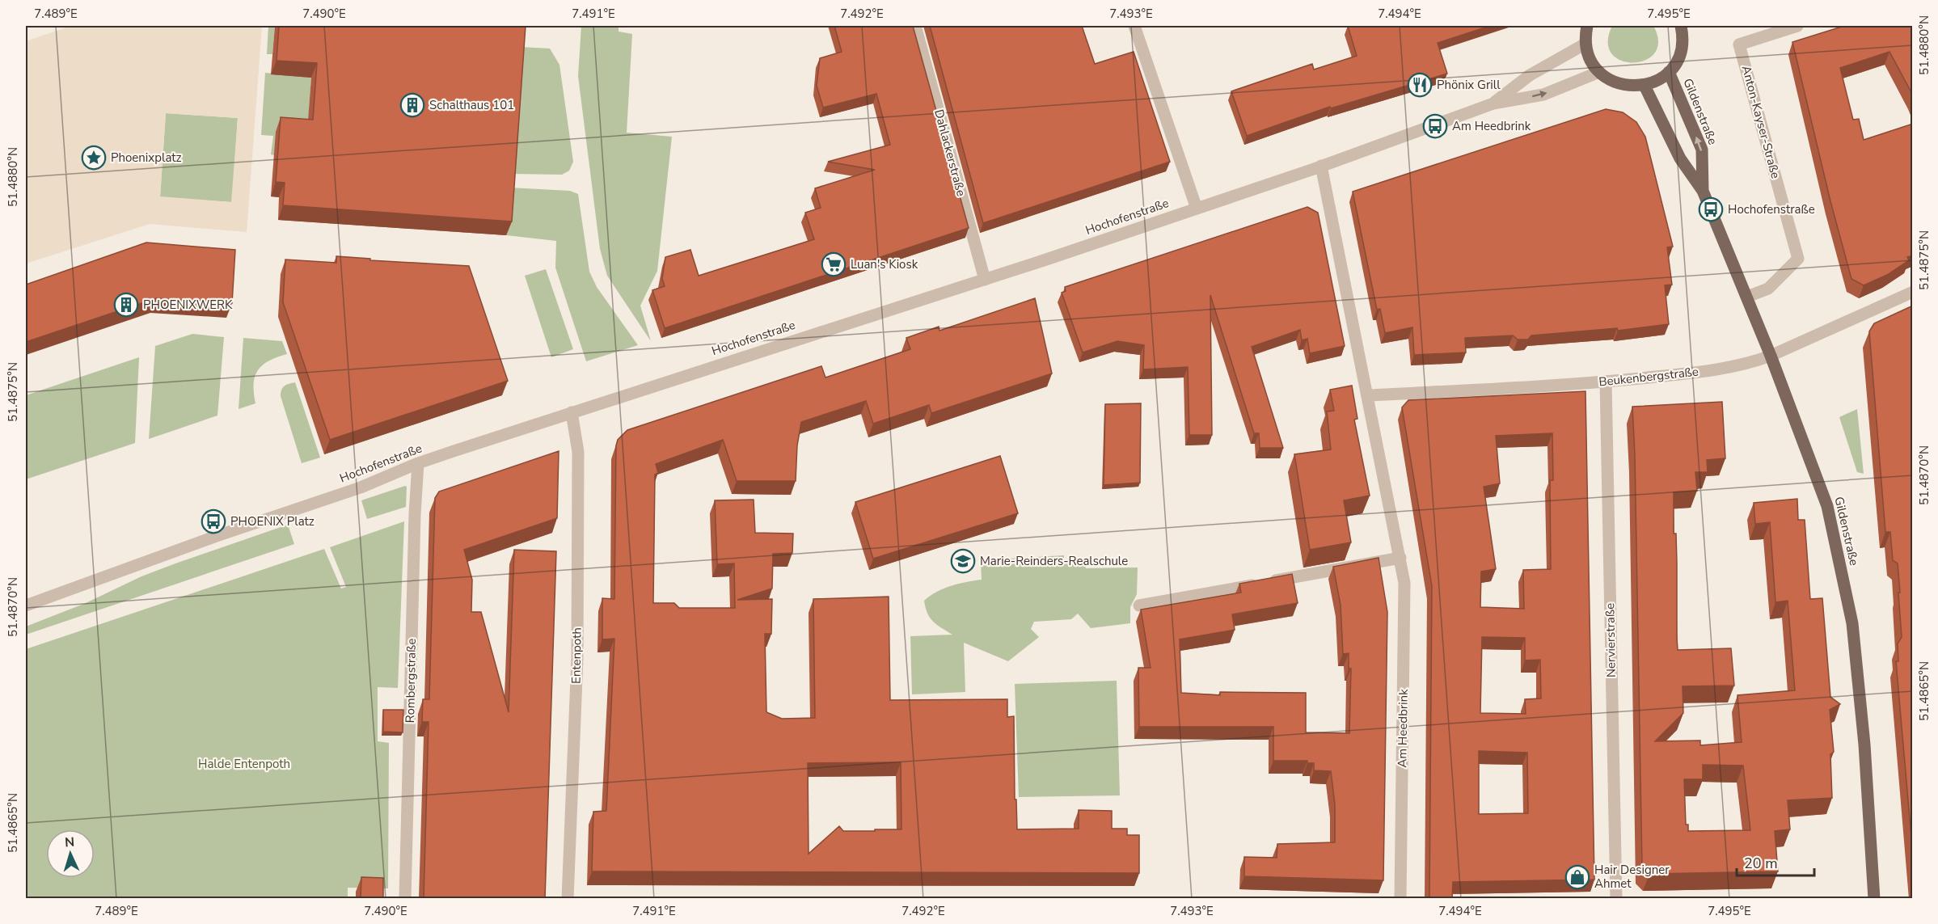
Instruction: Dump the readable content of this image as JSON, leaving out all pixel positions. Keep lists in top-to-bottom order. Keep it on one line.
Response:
{"streets":{"main road":["Gildenstraße"],"street":["Anton-Kayser-Straße","Dahlackerstraße","Hochofenstraße","Beukenbergstraße","Nervierstraße","Entenpoth","Rombergstraße","Am Heedbrink"]},"crossings":[["Gildenstraße","Anton-Kayser-Straße"],["Gildenstraße","Beukenbergstraße"],["Dahlackerstraße","Hochofenstraße"],["Hochofenstraße","Entenpoth"],["Hochofenstraße","Rombergstraße"],["Hochofenstraße","Am Heedbrink"],["Beukenbergstraße","Nervierstraße"],["Beukenbergstraße","Am Heedbrink"]],"parks":["Halde Entenpoth"],"places":{"restaurant":["Phönix Grill"],"building":["Schalthaus 101","PHOENIXWERK"],"bus stop":["Am Heedbrink","Hochofenstraße","PHOENIX Platz"],"place":["Phoenixplatz"],"supermarket":["Luan's Kiosk"],"school or university":["Marie-Reinders-Realschule"],"shop":["Hair Designer Ahmet"]},"scale_bar":"20 m","north":"top","coordinates":["7.489°E","7.490°E","7.491°E","7.492°E","7.493°E","7.494°E","7.495°E","51.4880°N","51.4875°N","51.4870°N","51.4865°N"]}
